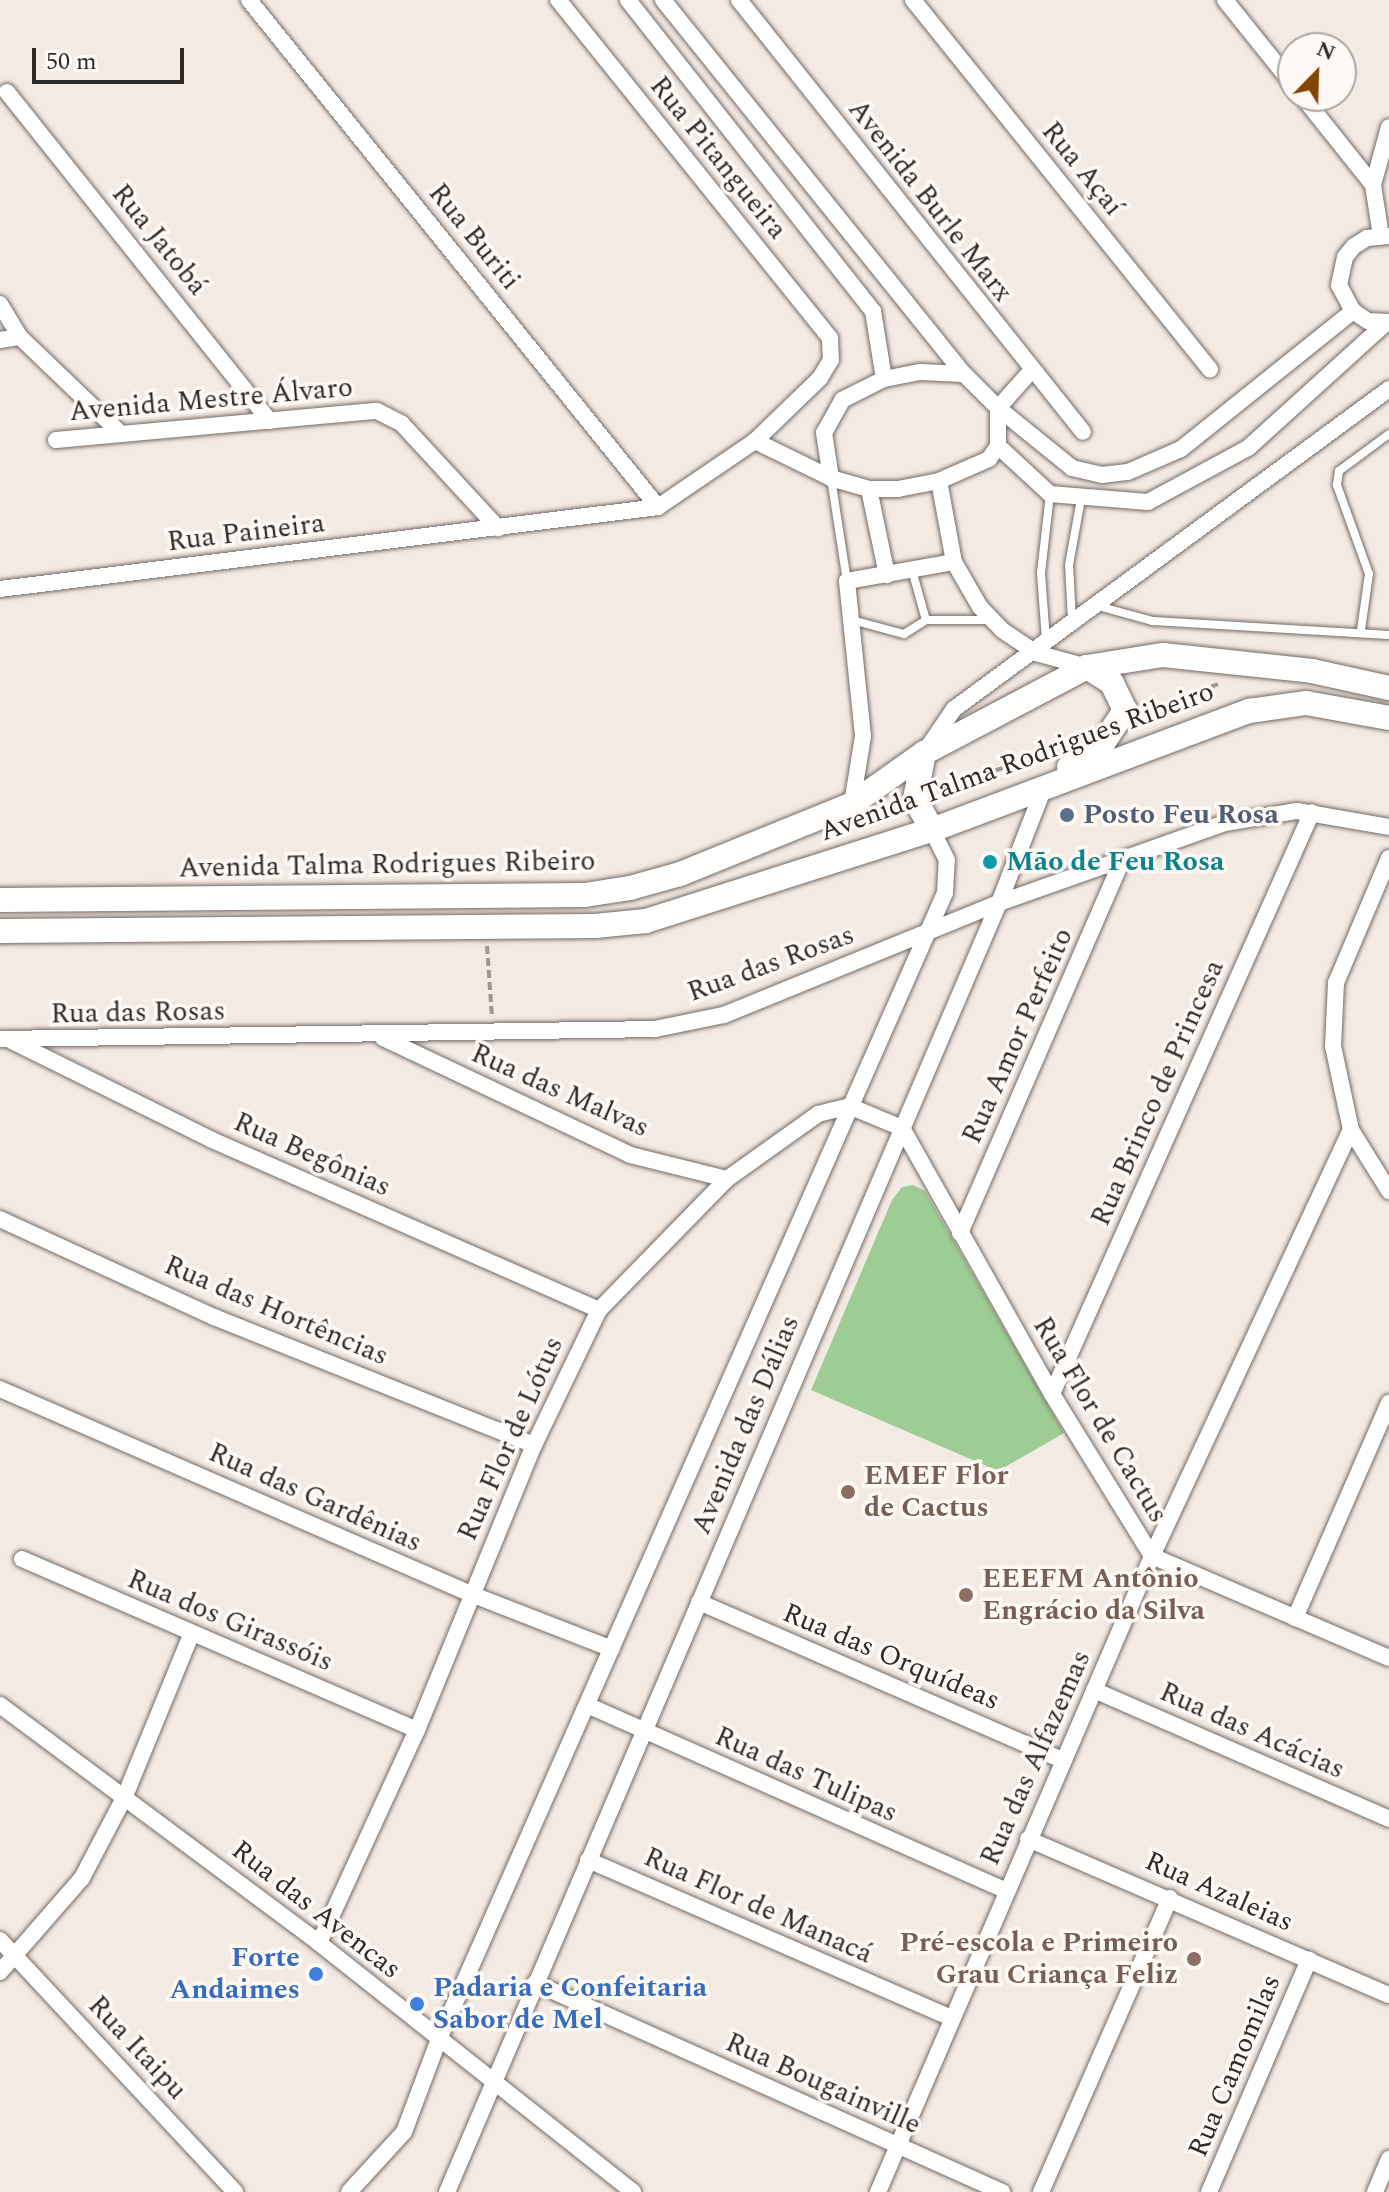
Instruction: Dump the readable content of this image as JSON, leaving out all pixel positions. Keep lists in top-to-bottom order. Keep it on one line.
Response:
{"streets":{"main road":["Avenida Talma Rodrigues Ribeiro"],"street":["Rua Pitangueira","Rua Açaí","Avenida Burle Marx","Rua Buriti","Rua Jatobá","Avenida Mestre Álvaro","Rua Paineira","Rua das Rosas","Rua Amor Perfeito","Rua das Malvas","Rua Brinco de Princesa","Rua Begônias","Rua das Hortências","Rua Flor de Cactus","Avenida das Dálias","Rua Flor de Lótus","Rua das Gardênias","Rua dos Girassóis","Rua das Orquídeas","Rua das Acácias","Rua das Alfazemas","Rua das Tulipas","Rua Azaleias","Rua Flor de Manacá","Rua das Avencas","Rua Itaipu","Rua Camomilas","Rua Bougainville"]},"crossings":[["Rua Jatobá","Avenida Mestre Álvaro"],["Avenida Mestre Álvaro","Rua Paineira"],["Avenida Talma Rodrigues Ribeiro","Avenida das Dálias"],["Rua das Rosas","Rua Amor Perfeito"],["Rua das Rosas","Rua das Malvas"],["Rua das Rosas","Rua Brinco de Princesa"],["Rua das Rosas","Rua Begônias"],["Rua das Rosas","Avenida das Dálias"],["Rua Amor Perfeito","Rua Flor de Cactus"],["Rua das Malvas","Rua Flor de Lótus"],["Rua Brinco de Princesa","Rua Flor de Cactus"],["Rua Begônias","Rua Flor de Lótus"],["Rua das Hortências","Rua Flor de Lótus"],["Rua Flor de Cactus","Avenida das Dálias"],["Rua Flor de Cactus","Rua das Alfazemas"],["Avenida das Dálias","Rua Flor de Lótus"],["Avenida das Dálias","Rua das Gardênias"],["Avenida das Dálias","Rua das Orquídeas"],["Avenida das Dálias","Rua das Tulipas"],["Avenida das Dálias","Rua Flor de Manacá"],["Avenida das Dálias","Rua das Avencas"],["Avenida das Dálias","Rua Bougainville"],["Rua Flor de Lótus","Rua das Gardênias"],["Rua Flor de Lótus","Rua dos Girassóis"],["Rua Flor de Lótus","Rua das Avencas"],["Rua das Orquídeas","Rua das Alfazemas"],["Rua das Acácias","Rua das Alfazemas"],["Rua das Alfazemas","Rua das Tulipas"],["Rua das Alfazemas","Rua Azaleias"],["Rua das Alfazemas","Rua Flor de Manacá"],["Rua das Alfazemas","Rua Bougainville"],["Rua Azaleias","Rua Camomilas"]],"places":["Posto Feu Rosa","Mão de Feu Rosa","EMEF Flor de Cactus","EEEFM Antônio Engrácio da Silva","Pré-escola e Primeiro Grau Criança Feliz","Forte Andaimes","Padaria e Confeitaria Sabor de Mel"],"scale_bar":"50 m","north":"top right"}
